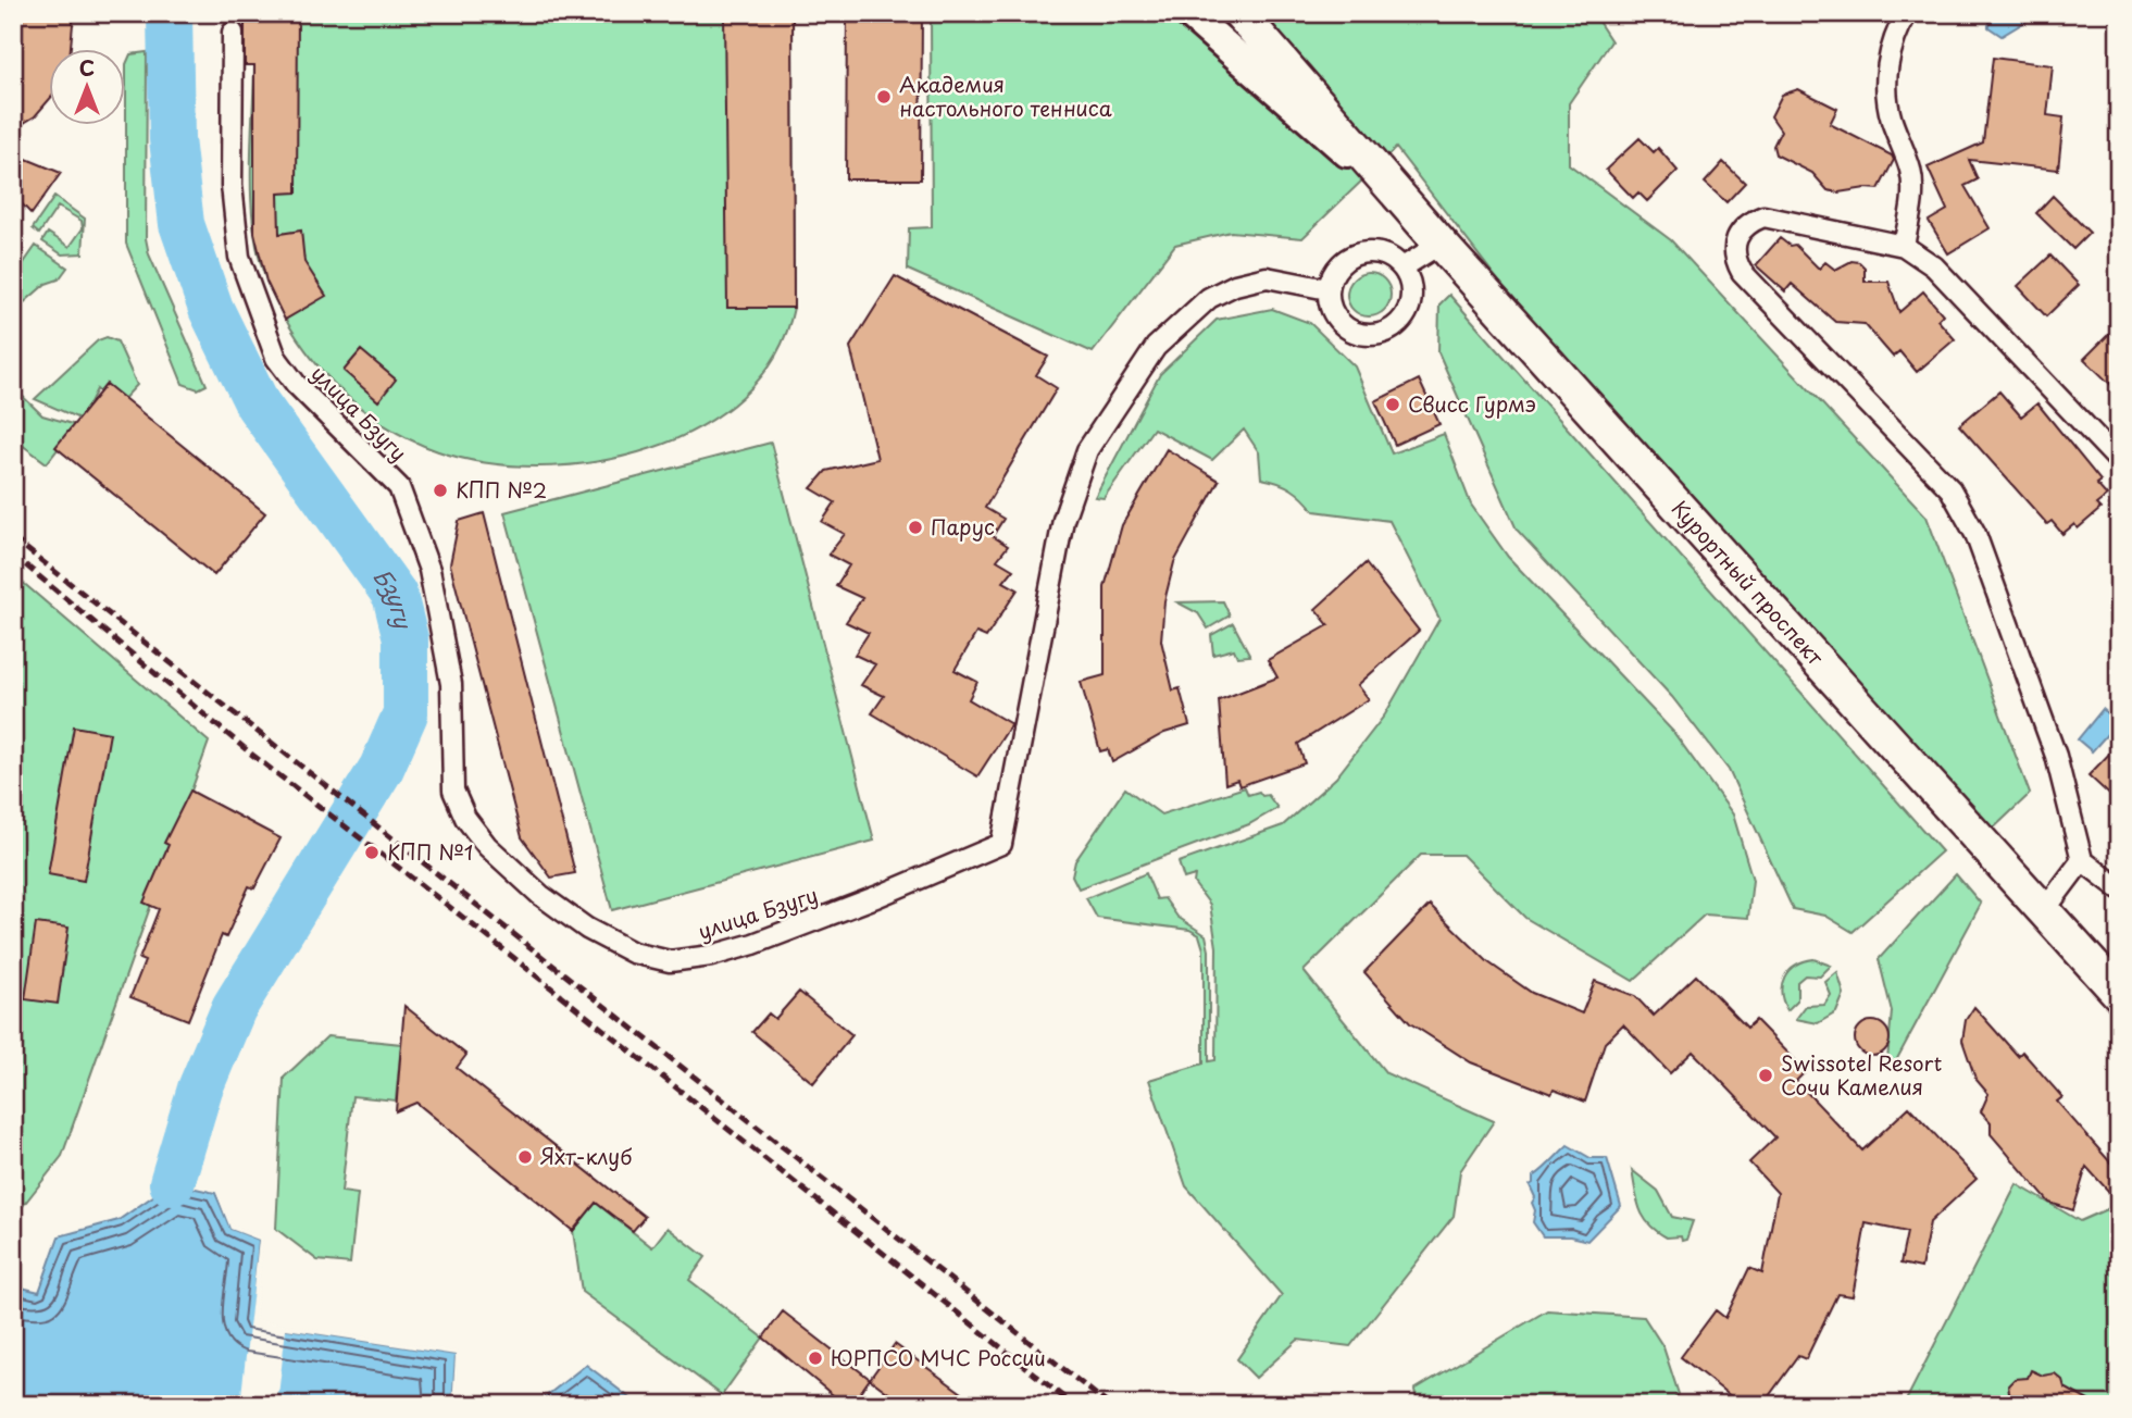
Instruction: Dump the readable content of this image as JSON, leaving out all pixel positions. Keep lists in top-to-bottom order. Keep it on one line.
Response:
{"streets":{"main road":["Курортный проспект"],"street":["улица Бзугу"]},"water":["Бзугу"],"places":["Академия настольного тенниса","Свисс Гурмэ","КПП №2","Парус","КПП №1","Swissotel Resort Сочи Камелия","Яхт-клуб","ЮРПСО МЧС России"],"north":"top"}
